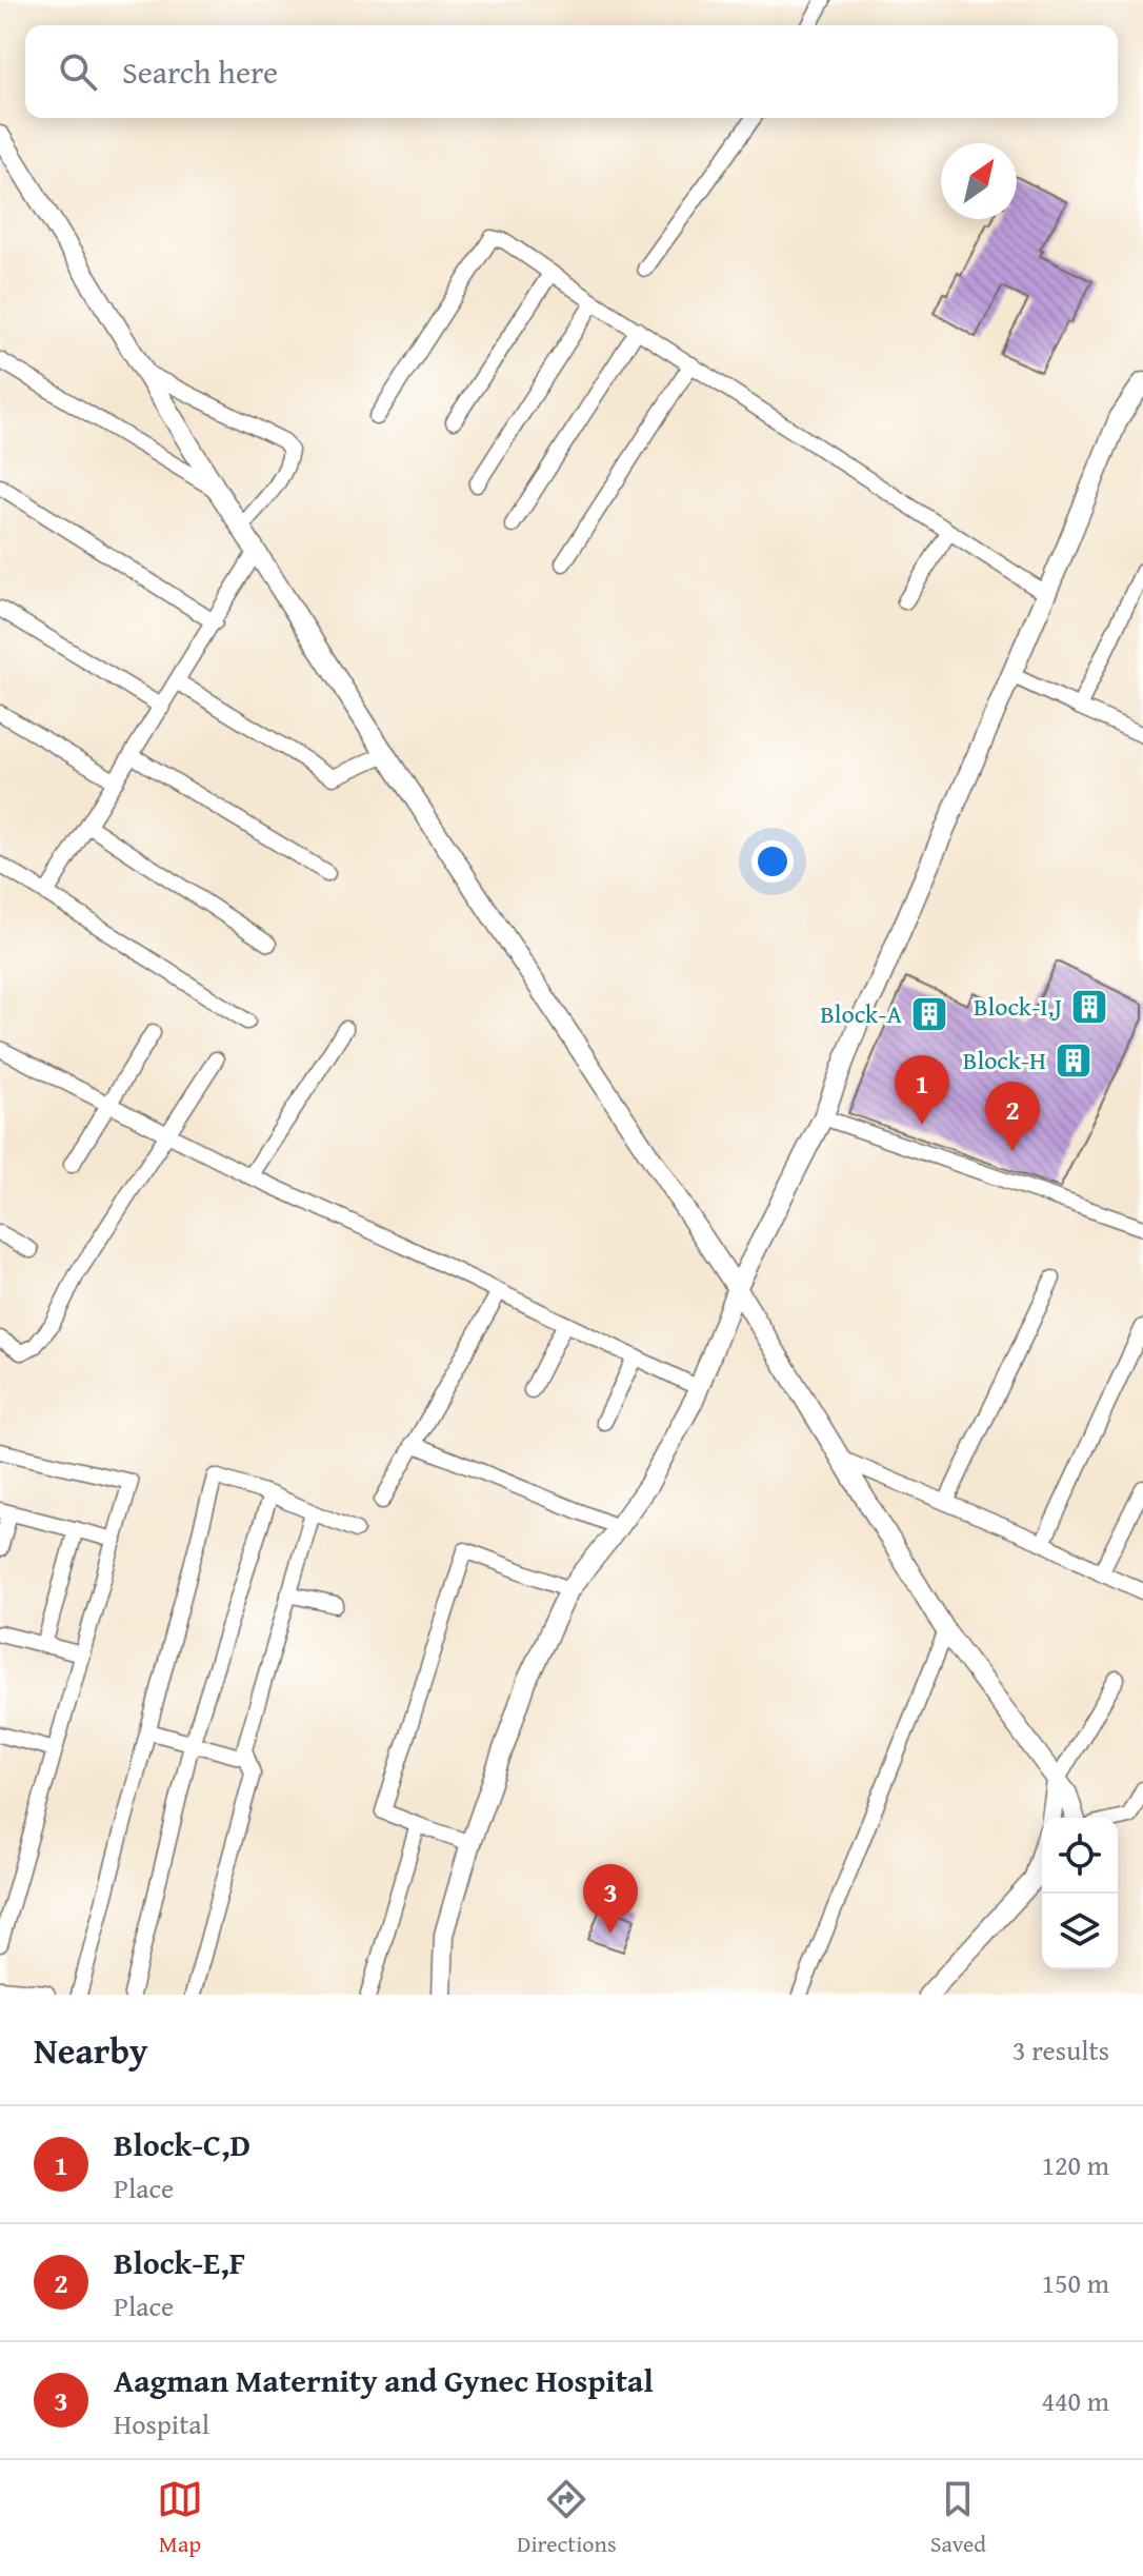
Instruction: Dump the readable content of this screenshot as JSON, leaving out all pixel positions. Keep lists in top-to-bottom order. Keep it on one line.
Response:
{"places":{"building":["Block-I,J","Block-A","Block-H"]},"north":"top right","page":{"search":"Search here","pins":["1","2","3"],"heading":["Nearby","3 results"],"list":[{"mark":"1","name":"Block-C,D","note":"Place","value":"120 m"},{"mark":"2","name":"Block-E,F","note":"Place","value":"150 m"},{"mark":"3","name":"Aagman Maternity and Gynec Hospital","note":"Hospital","value":"440 m"}],"nav":["Map","Directions","Saved"]}}
